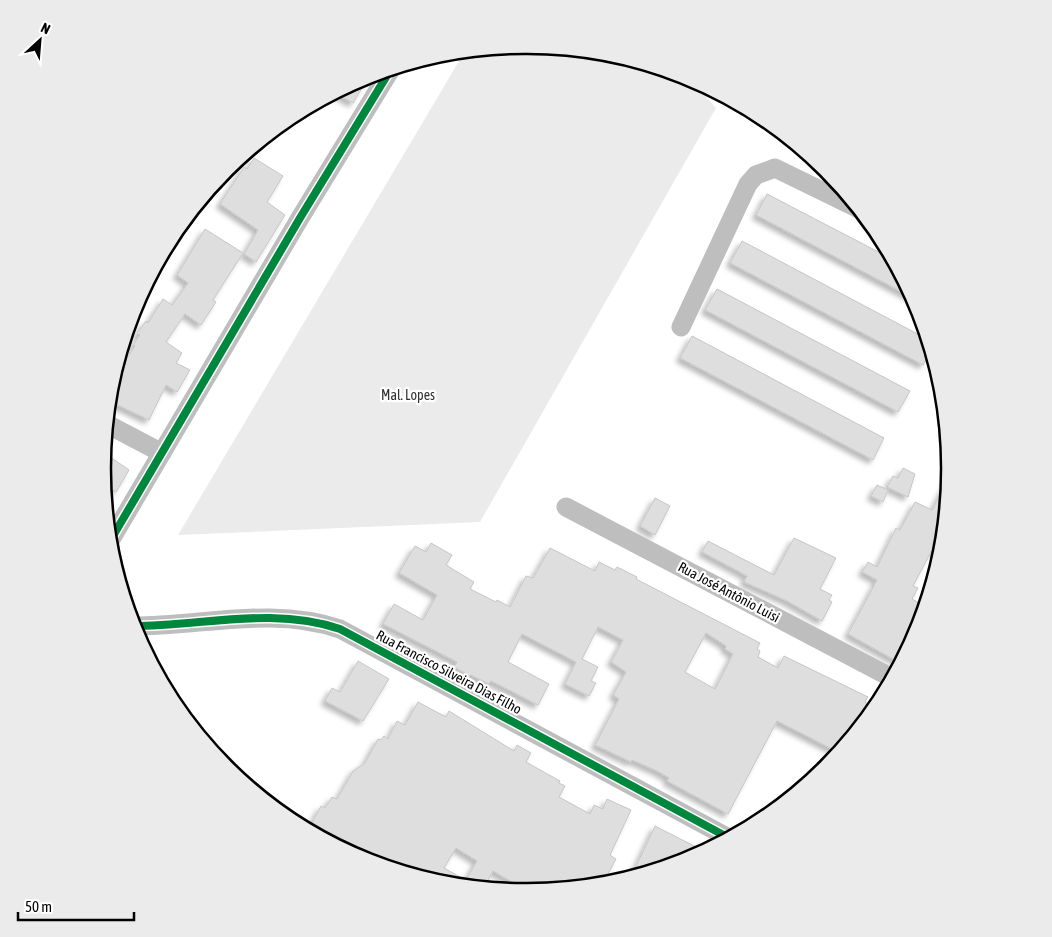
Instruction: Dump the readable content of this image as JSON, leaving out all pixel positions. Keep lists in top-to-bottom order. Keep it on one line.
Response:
{"streets":{"street":["Rua José Antônio Luisi","Rua Francisco Silveira Dias Filho"]},"parks":["Mal. Lopes"],"scale_bar":"50 m","north":"top right"}
